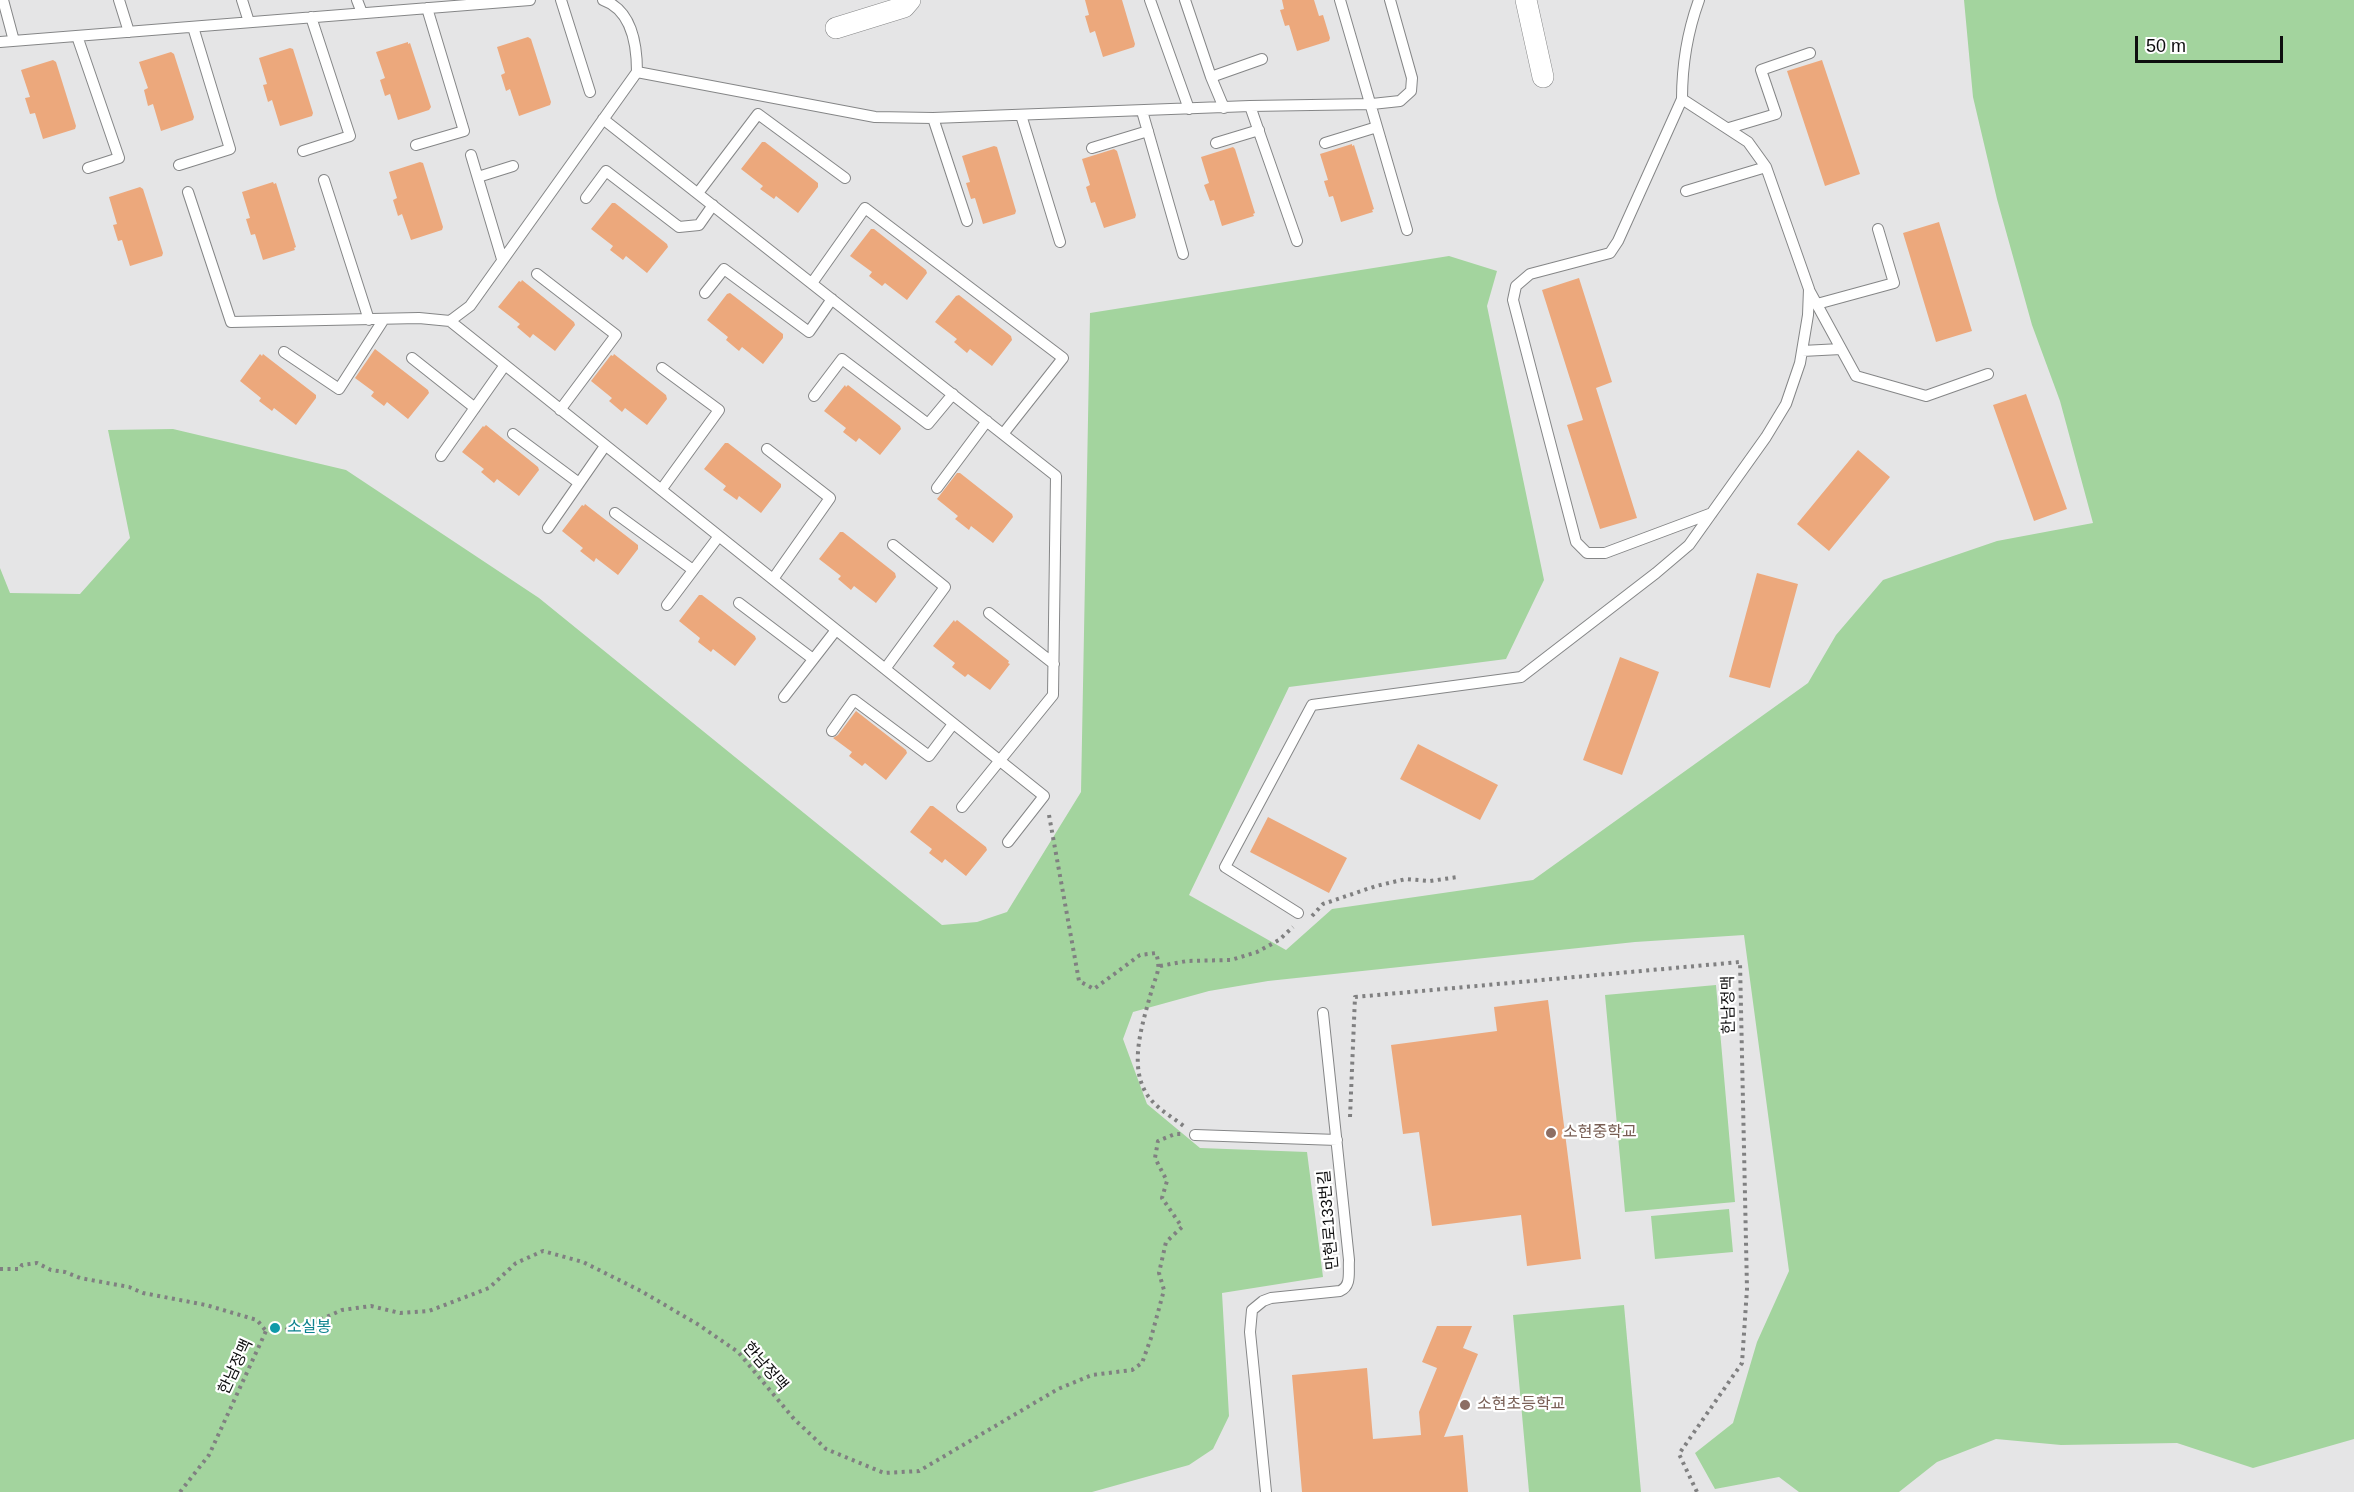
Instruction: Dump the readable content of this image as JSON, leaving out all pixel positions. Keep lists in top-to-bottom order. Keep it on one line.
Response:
{"streets":{"lane":["만현로133번길"],"path":["한남정맥"]},"crossings":[["한남정맥","만현로133번길"]],"places":["소현중학교","소실봉","소현초등학교"],"scale_bar":"50 m"}
